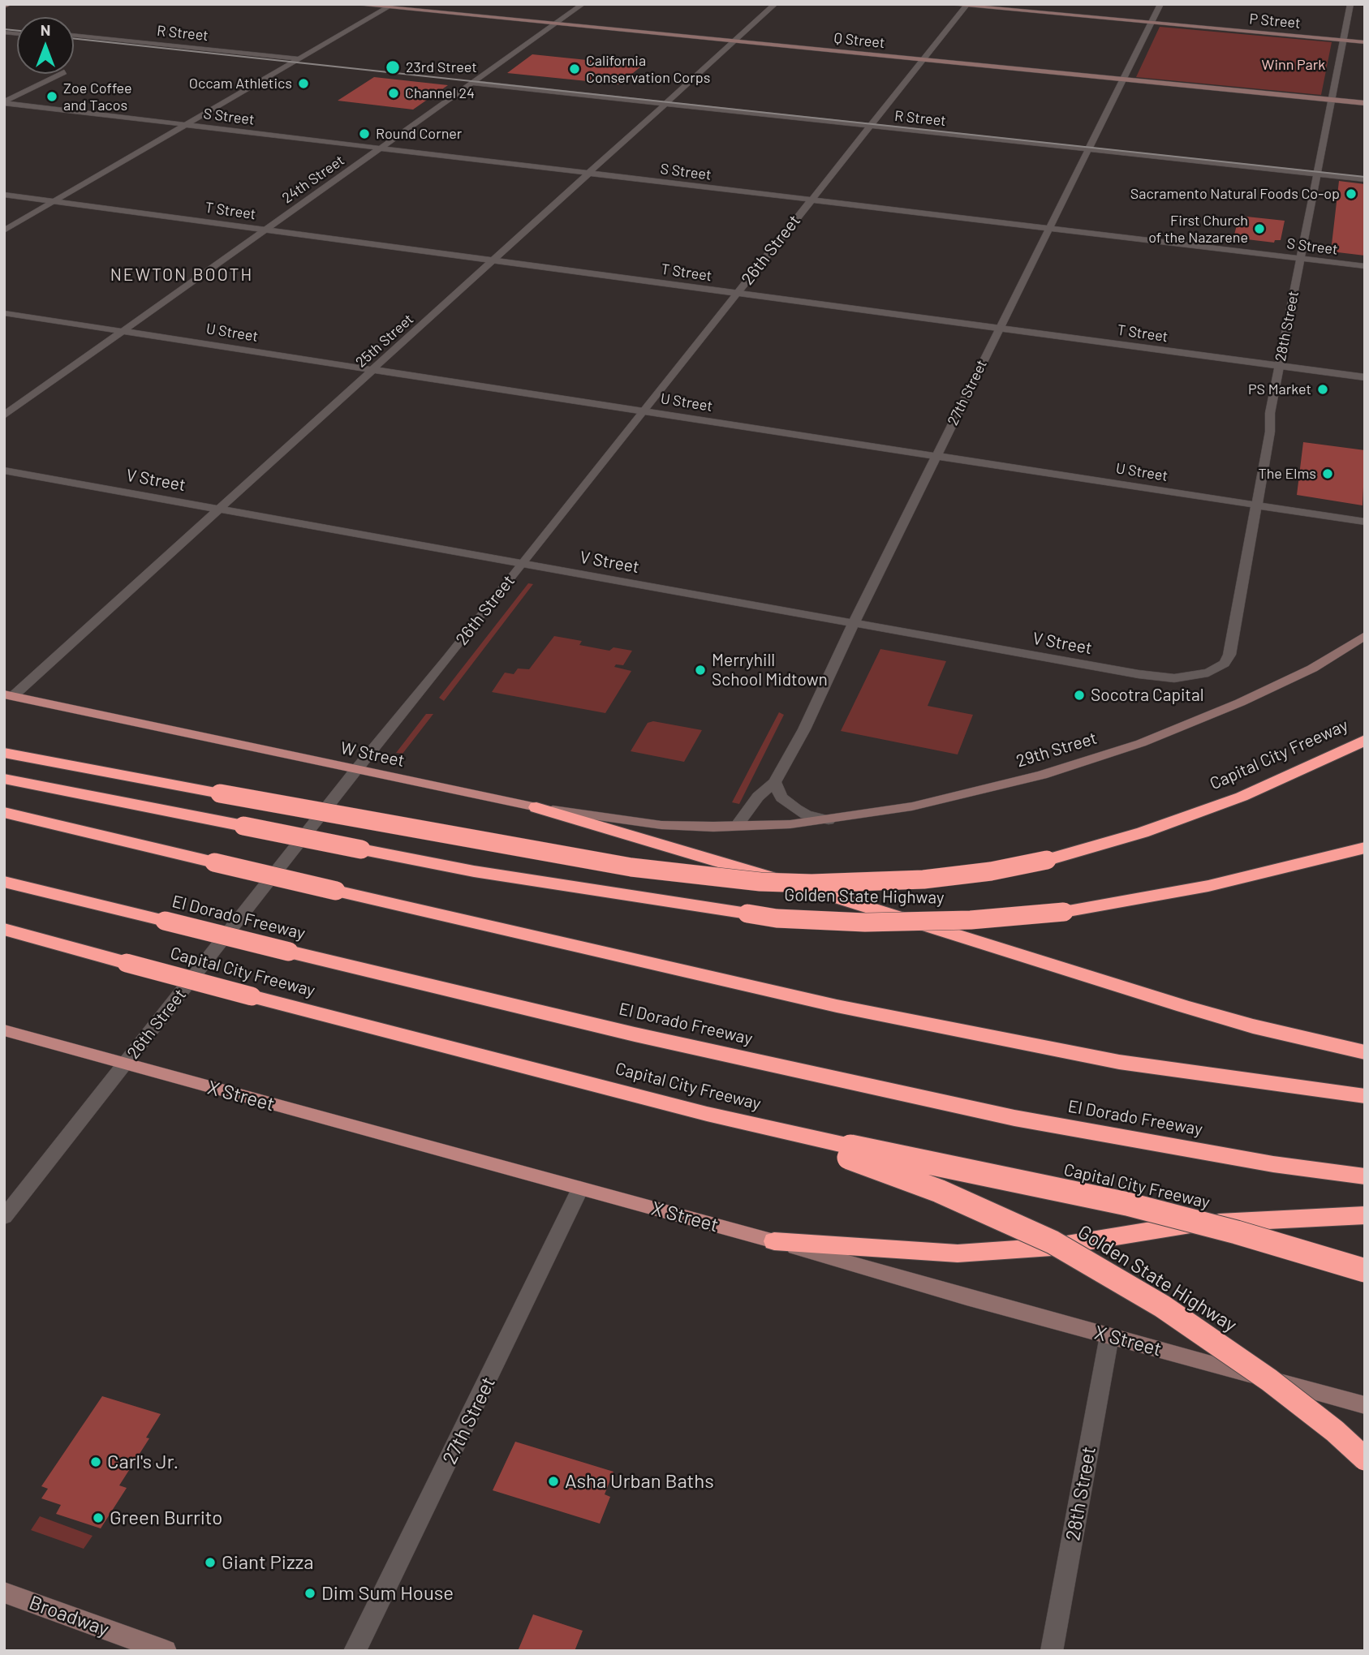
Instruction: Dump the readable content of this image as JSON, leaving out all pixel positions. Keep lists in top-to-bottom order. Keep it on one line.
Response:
{"streets":{"highway":["Capital City Freeway","Golden State Highway","El Dorado Freeway"],"main road":["P Street","Q Street","29th Street","W Street","X Street","Broadway"],"street":["R Street","S Street","24th Street","T Street","26th Street","28th Street","U Street","25th Street","27th Street","V Street"]},"crossings":[["P Street","26th Street"],["P Street","28th Street"],["P Street","27th Street"],["R Street","24th Street"],["R Street","26th Street"],["R Street","28th Street"],["R Street","25th Street"],["R Street","27th Street"],["Q Street","24th Street"],["Q Street","26th Street"],["Q Street","28th Street"],["Q Street","25th Street"],["Q Street","27th Street"],["S Street","24th Street"],["S Street","26th Street"],["S Street","28th Street"],["S Street","25th Street"],["S Street","27th Street"],["24th Street","T Street"],["24th Street","U Street"],["T Street","26th Street"],["T Street","28th Street"],["T Street","25th Street"],["T Street","27th Street"],["26th Street","U Street"],["26th Street","V Street"],["26th Street","W Street"],["26th Street","X Street"],["28th Street","U Street"],["28th Street","V Street"],["28th Street","X Street"],["U Street","25th Street"],["U Street","27th Street"],["25th Street","V Street"],["25th Street","W Street"],["27th Street","V Street"],["27th Street","29th Street"],["27th Street","W Street"],["27th Street","X Street"],["29th Street","W Street"],["Capital City Freeway","Golden State Highway"]],"districts":["NEWTON BOOTH"],"parks":["Winn Park"],"places":["23rd Street","California Conservation Corps","Occam Athletics","Channel 24","Zoe Coffee and Tacos","Round Corner","Sacramento Natural Foods Co-op","First Church of the Nazarene","PS Market","The Elms","Merryhill School Midtown","Socotra Capital","Carl's Jr.","Asha Urban Baths","Green Burrito","Giant Pizza","Dim Sum House"],"north":"top"}
